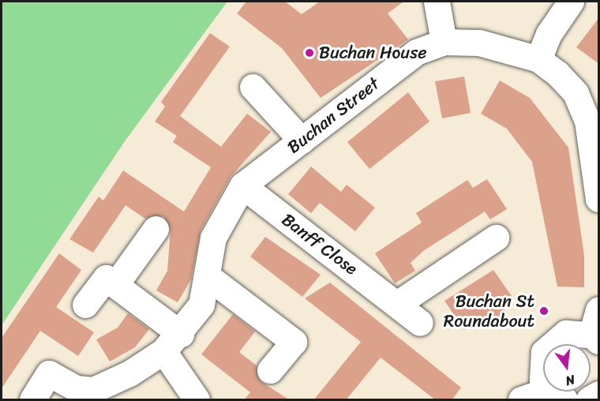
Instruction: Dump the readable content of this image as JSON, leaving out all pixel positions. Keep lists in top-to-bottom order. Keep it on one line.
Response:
{"streets":{"street":["Buchan Street","Banff Close"]},"crossings":[["Buchan Street","Banff Close"]],"places":["Buchan House","Buchan St Roundabout"],"north":"bottom"}
